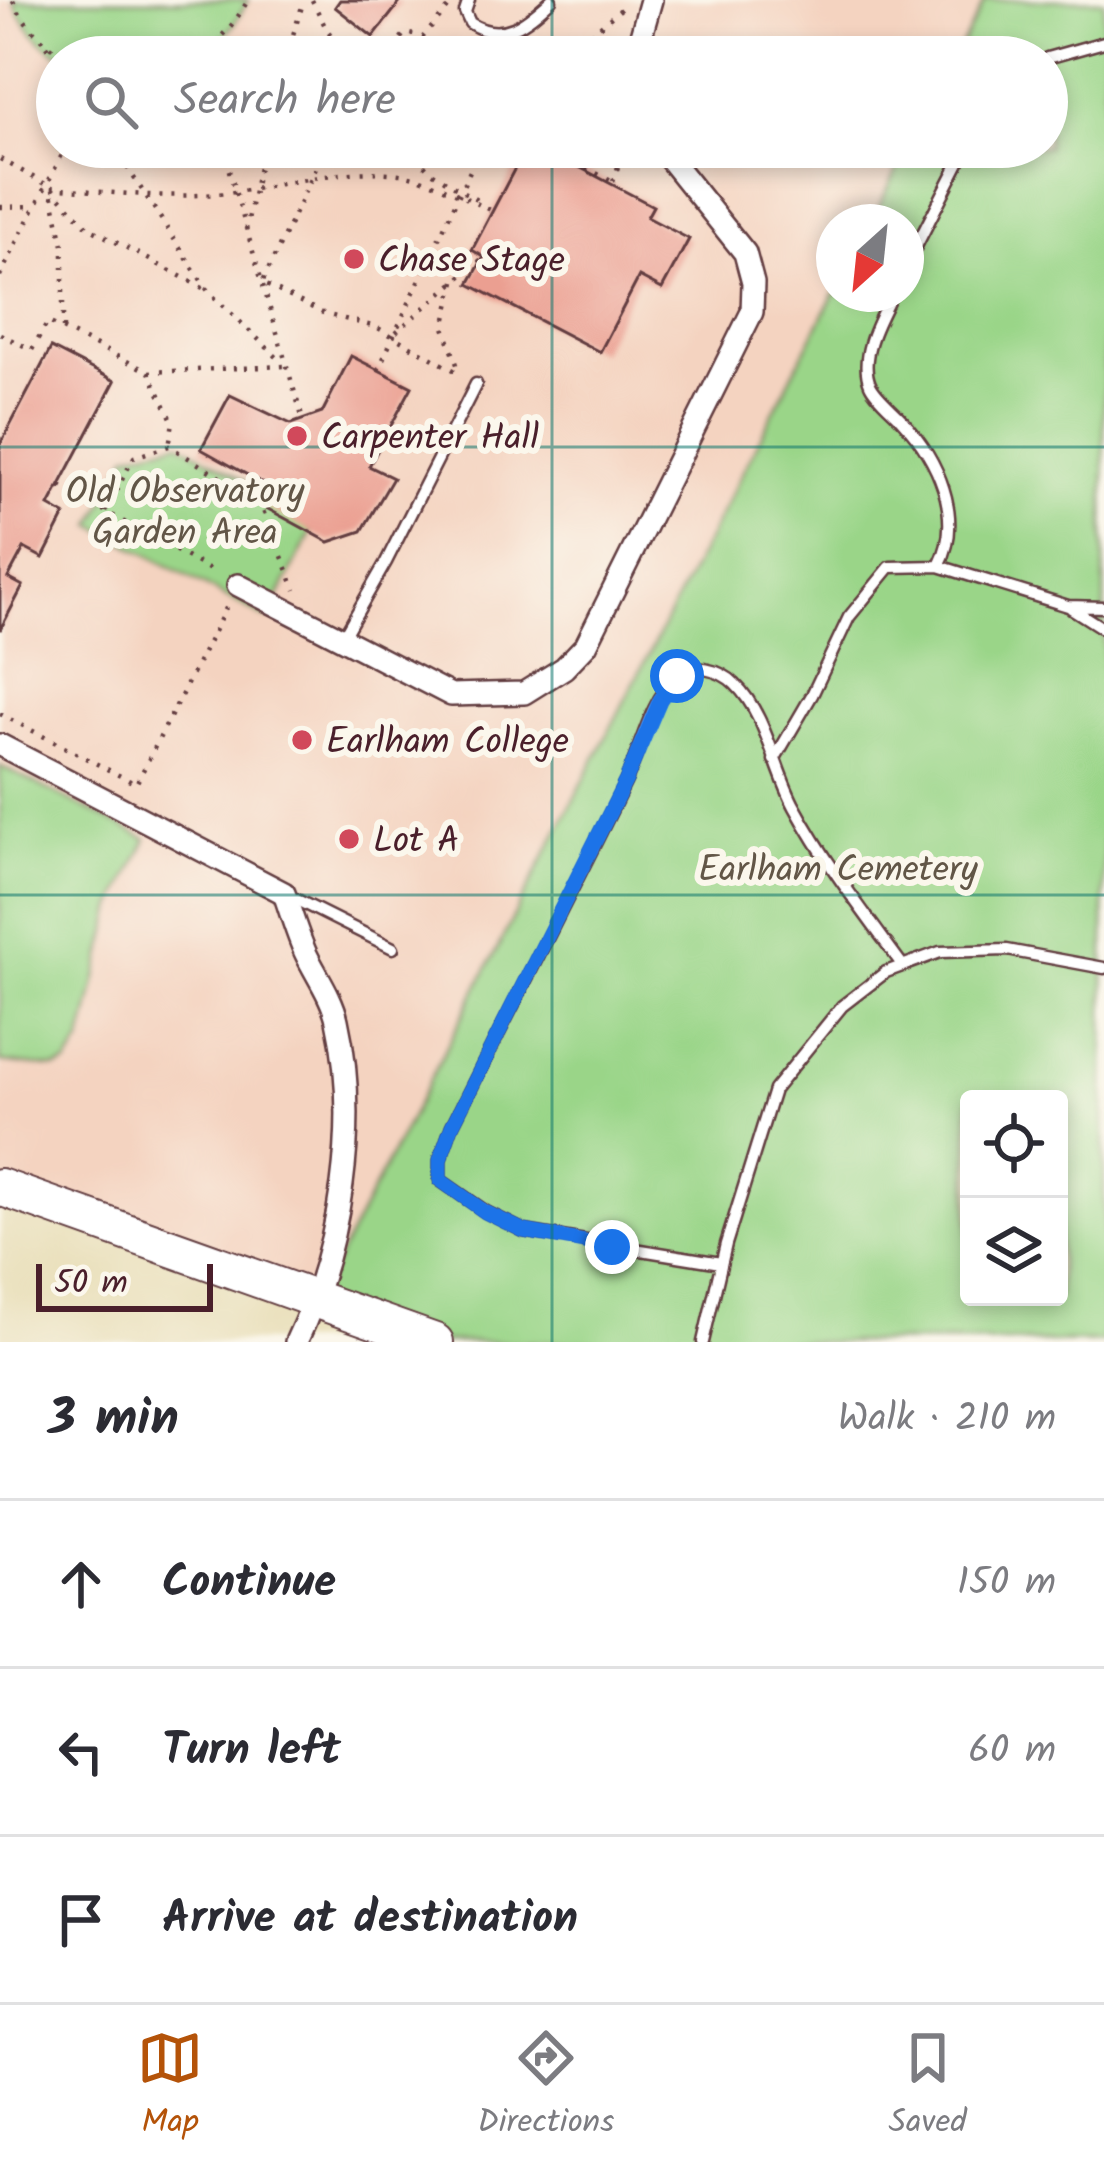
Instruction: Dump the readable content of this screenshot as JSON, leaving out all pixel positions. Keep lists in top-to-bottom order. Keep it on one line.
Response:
{"parks":["Old Observatory Garden Area","Earlham Cemetery"],"places":["Chase Stage","Carpenter Hall","Earlham College","Lot A"],"scale_bar":"50 m","north":"bottom left","page":{"search":"Search here","scale":"50 m","heading":["3 min","Walk · 210 m"],"list":[["Continue","150 m"],["Turn left","60 m"],"Arrive at destination"],"nav":["Map","Directions","Saved"]}}
